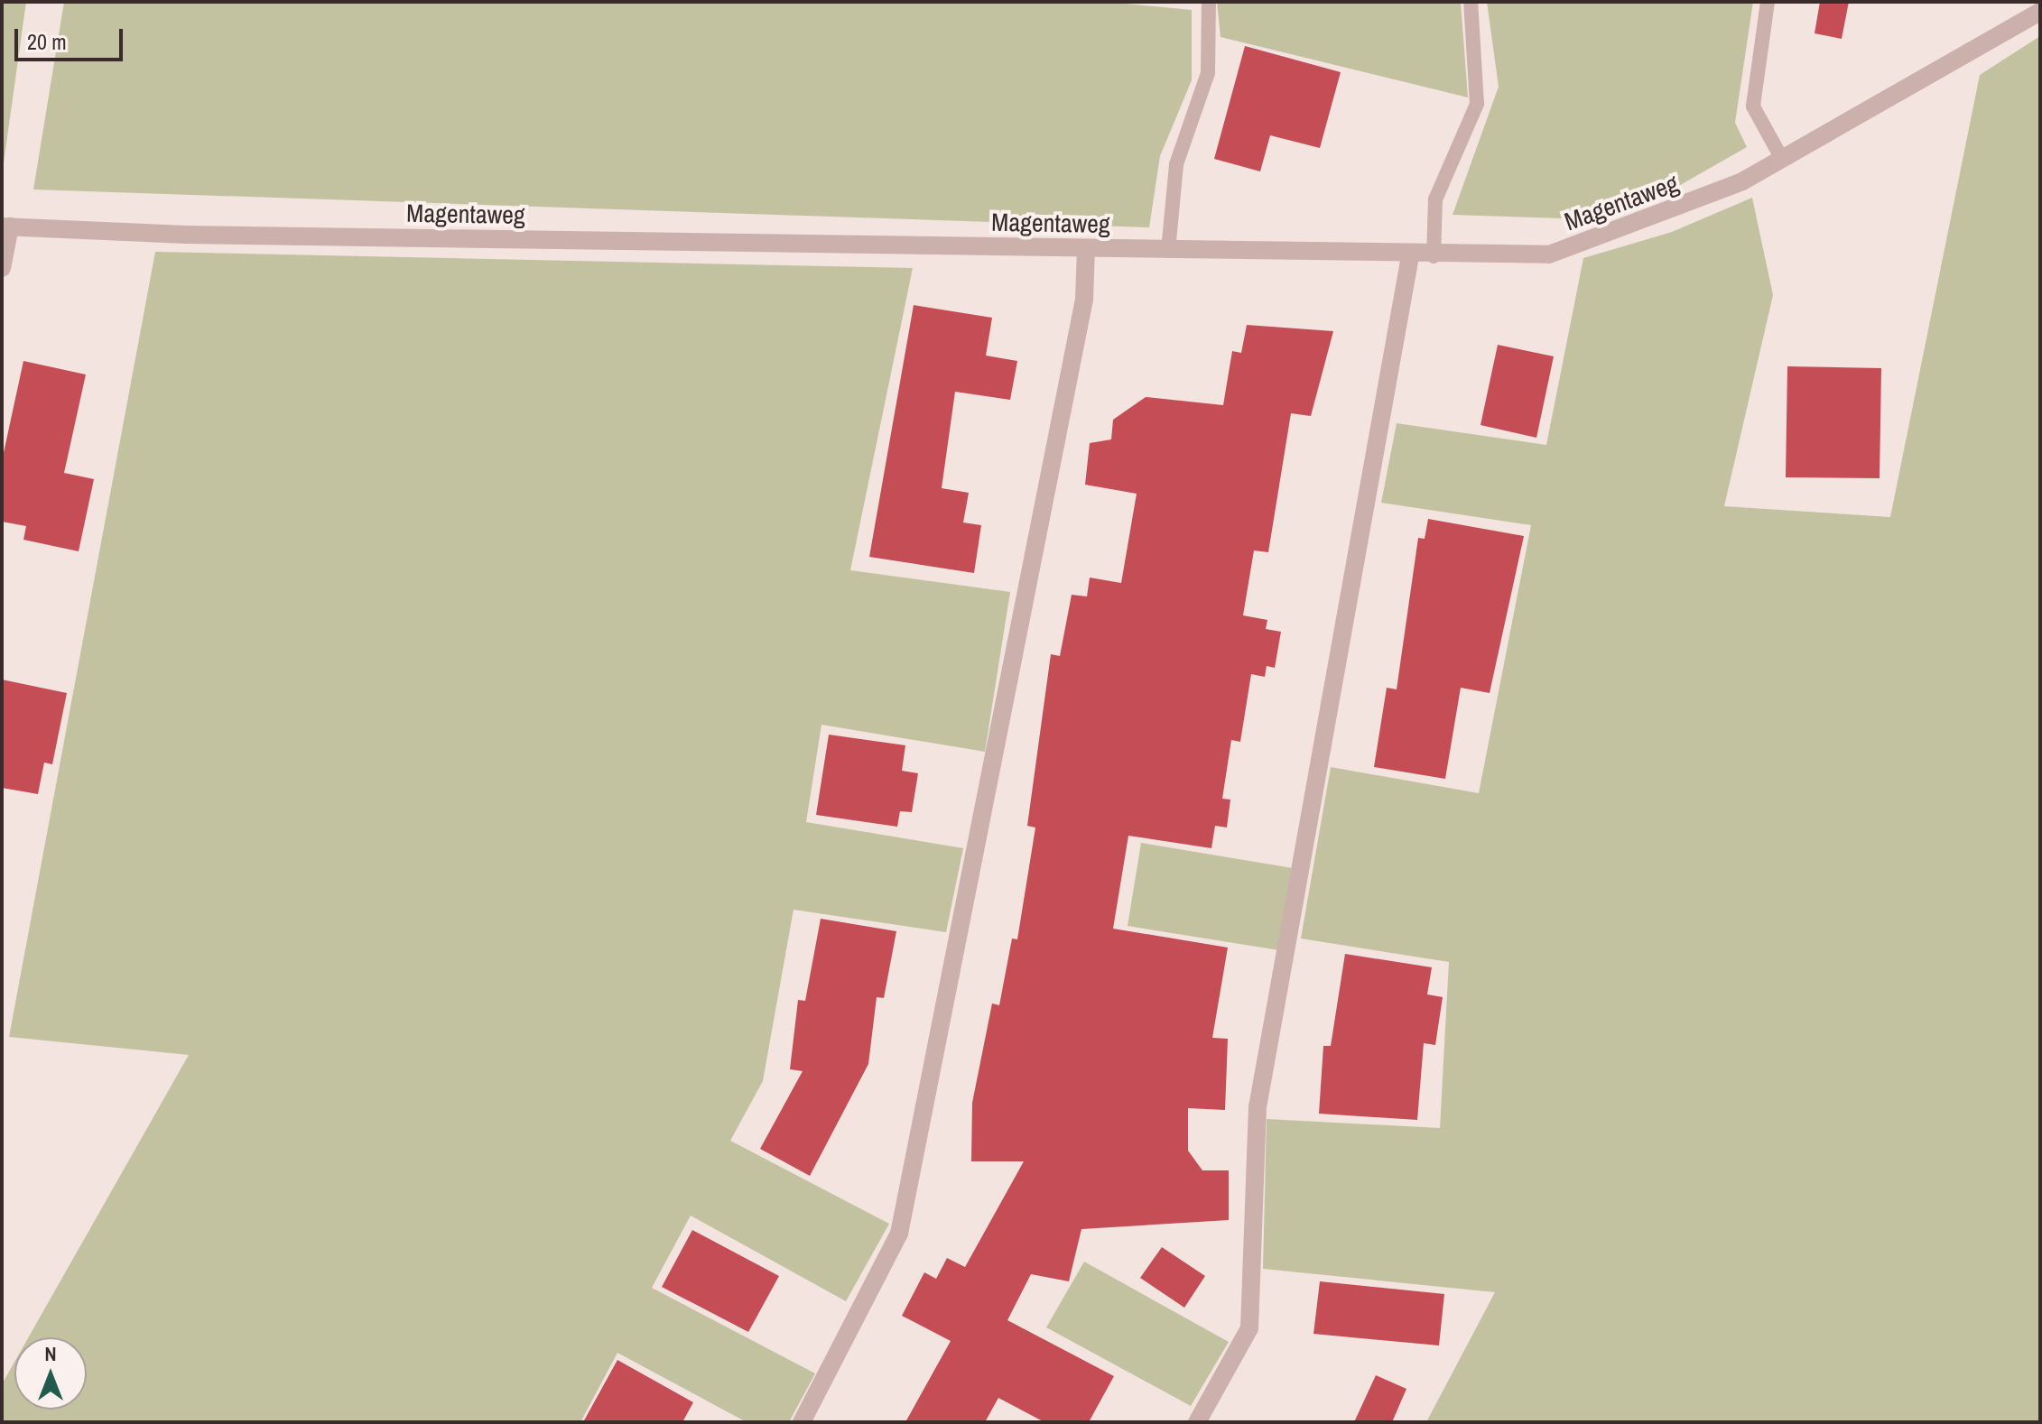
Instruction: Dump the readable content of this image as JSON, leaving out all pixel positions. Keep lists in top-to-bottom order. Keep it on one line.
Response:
{"streets":{"street":["Magentaweg"]},"scale_bar":"20 m","north":"top"}
